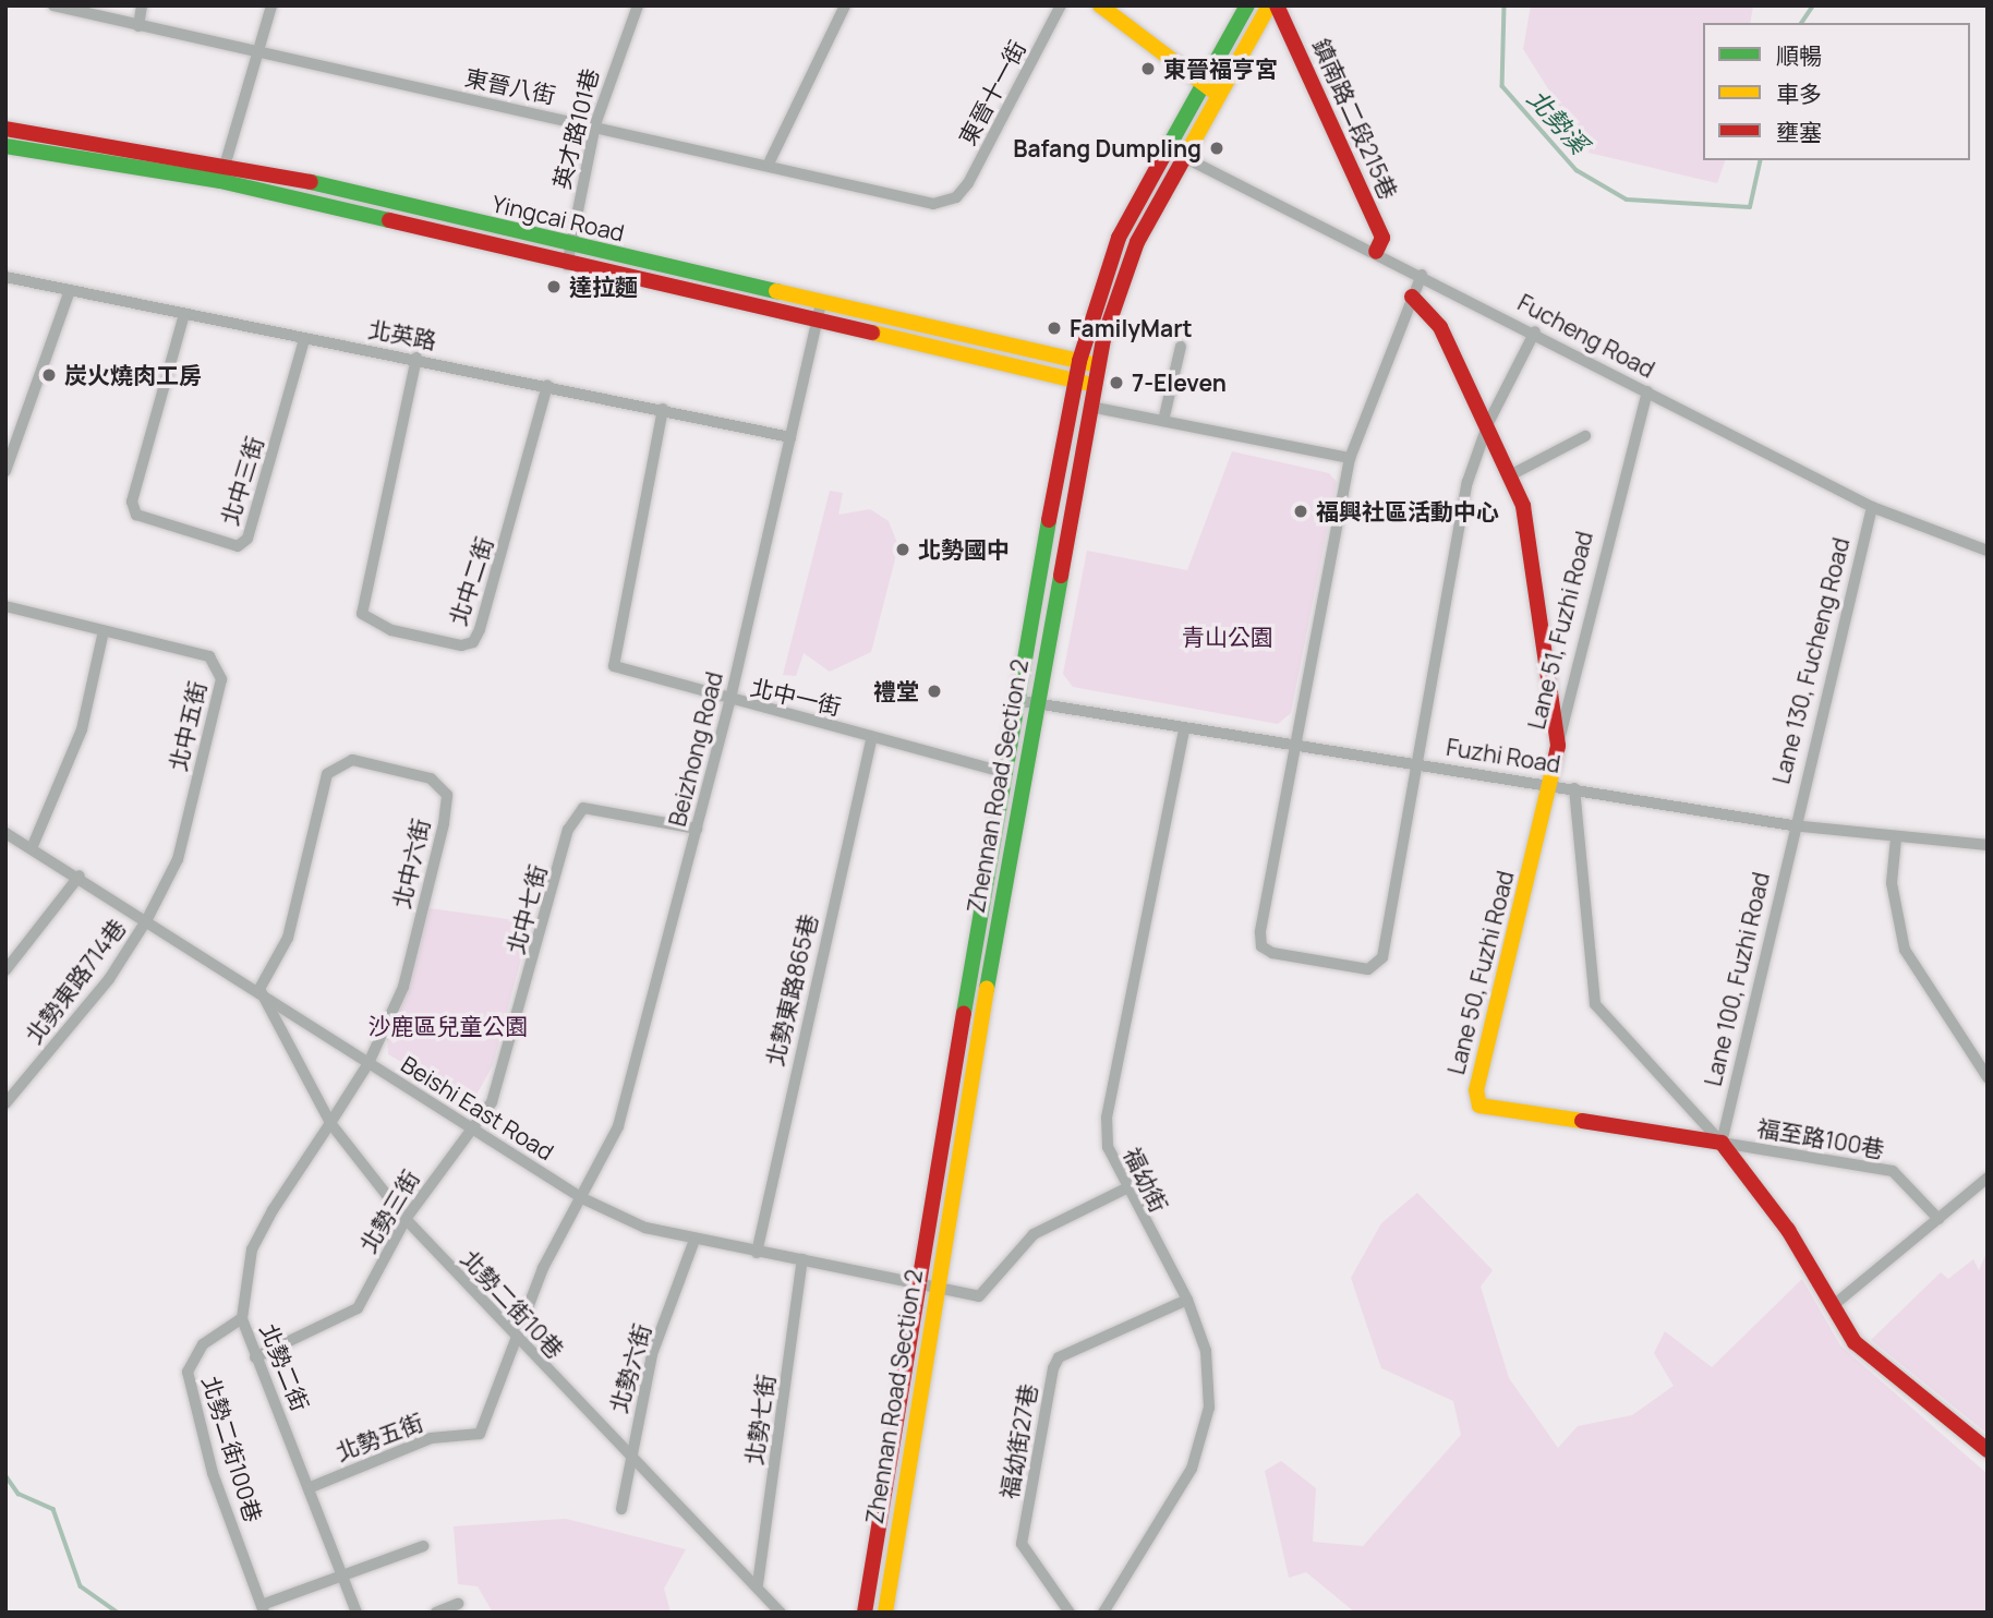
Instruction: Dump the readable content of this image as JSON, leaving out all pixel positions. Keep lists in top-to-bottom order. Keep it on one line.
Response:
{"streets":{"street":["東晉八街","東晉十一街","鎮南路二段215巷","英才路101巷","Yingcai Road","北英路","Fucheng Road","北中三街","北中二街","Lane 51, Fuzhi Road","Lane 130, Fucheng Road","北中一街","北中五街","Beizhong Road","Fuzhi Road","Zhennan Road Section 2","北中六街","北中七街","Lane 50, Fuzhi Road","Lane 100, Fuzhi Road","北勢東路714巷","北勢東路865巷","Beishi East Road","福至路100巷","福幼街","北勢三街","北勢二街10巷","北勢二街","北勢六街","北勢七街","北勢五街","福幼街27巷","北勢二街100巷"]},"crossings":[["東晉八街","東晉十一街"],["東晉八街","英才路101巷"],["鎮南路二段215巷","Fucheng Road"],["英才路101巷","Yingcai Road"],["Yingcai Road","Beizhong Road"],["Yingcai Road","Zhennan Road Section 2"],["北英路","北中三街"],["北英路","北中二街"],["北英路","北中一街"],["北英路","Beizhong Road"],["Fucheng Road","Lane 51, Fuzhi Road"],["Fucheng Road","Lane 130, Fucheng Road"],["Fucheng Road","Zhennan Road Section 2"],["Lane 51, Fuzhi Road","Lane 50, Fuzhi Road"],["Lane 130, Fucheng Road","Fuzhi Road"],["Lane 130, Fucheng Road","Lane 100, Fuzhi Road"],["北中一街","Beizhong Road"],["北中一街","Zhennan Road Section 2"],["北中一街","北勢東路865巷"],["北中五街","北勢東路714巷"],["北中五街","Beishi East Road"],["Beizhong Road","北中七街"],["Beizhong Road","Beishi East Road"],["Beizhong Road","北勢五街"],["Fuzhi Road","Zhennan Road Section 2"],["Fuzhi Road","Lane 50, Fuzhi Road"],["Fuzhi Road","Lane 100, Fuzhi Road"],["Fuzhi Road","福幼街"],["Zhennan Road Section 2","Beishi East Road"],["北中六街","Beishi East Road"],["北中六街","北勢二街10巷"],["北中六街","北勢二街"],["北中七街","Beishi East Road"],["北中七街","北勢三街"],["Lane 50, Fuzhi Road","Lane 100, Fuzhi Road"],["Lane 50, Fuzhi Road","福至路100巷"],["Lane 100, Fuzhi Road","福至路100巷"],["北勢東路714巷","Beishi East Road"],["北勢東路865巷","Beishi East Road"],["Beishi East Road","福幼街"],["Beishi East Road","北勢三街"],["Beishi East Road","北勢二街10巷"],["Beishi East Road","北勢二街"],["Beishi East Road","北勢六街"],["Beishi East Road","北勢七街"],["Beishi East Road","北勢五街"],["福幼街","福幼街27巷"],["北勢三街","北勢二街10巷"],["北勢三街","北勢二街"],["北勢二街10巷","北勢二街"],["北勢二街10巷","北勢六街"],["北勢二街10巷","北勢七街"],["北勢二街10巷","北勢五街"],["北勢二街","北勢五街"],["北勢二街","北勢二街100巷"]],"water":["北勢溪"],"parks":["青山公園","沙鹿區兒童公園"],"places":["東晉福亨宮","Bafang Dumpling","達拉麵","FamilyMart","炭火燒肉工房","7-Eleven","福興社區活動中心","北勢國中","禮堂"],"legend":["順暢","車多","壅塞"]}
